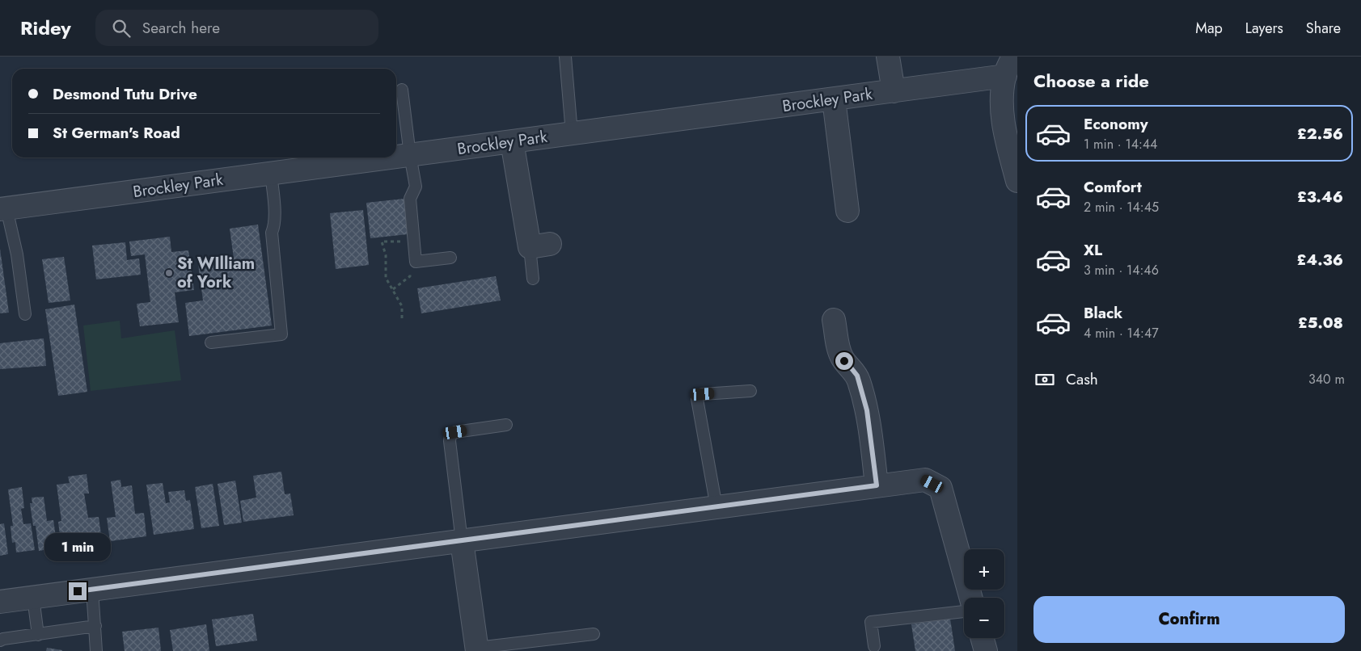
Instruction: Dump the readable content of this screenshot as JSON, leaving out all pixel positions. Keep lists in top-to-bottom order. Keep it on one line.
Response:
{"streets":{"street":["Brockley Park"]},"places":["St WIlliam of York"],"page":{"header":"Ridey","search":"Search here","nav":["Map","Layers","Share"],"heading":"Choose a ride","banner":["Desmond Tutu Drive","St German's Road"],"list":[{"name":"Economy","note":"1 min · 14:44","value":"£2.56"},{"name":"Comfort","note":"2 min · 14:45","value":"£3.46"},{"name":"XL","note":"3 min · 14:46","value":"£4.36"},{"name":"Black","note":"4 min · 14:47","value":"£5.08"}],"pay":["Cash","340 m"],"bubble":"1 min","map_buttons":["+","−"],"buttons":"Confirm"}}
